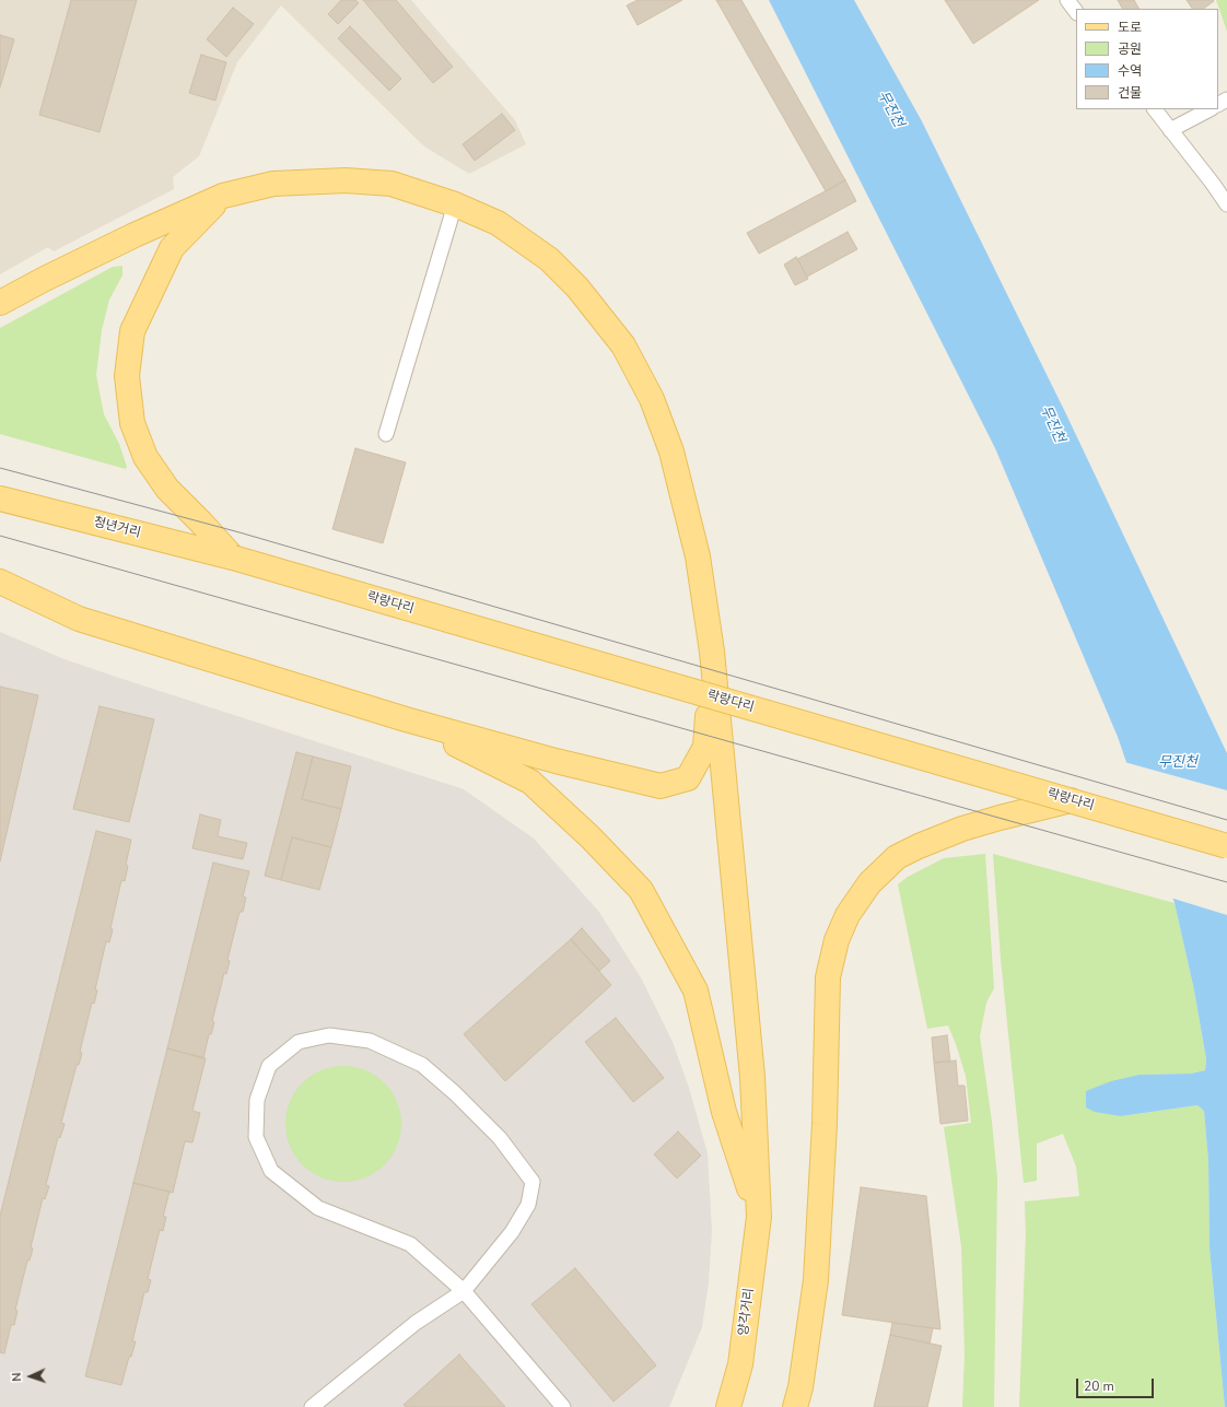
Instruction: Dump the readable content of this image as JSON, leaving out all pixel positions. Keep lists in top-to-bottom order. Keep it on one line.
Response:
{"streets":{"main road":["청년거리","락랑다리","양각거리"]},"crossings":[["청년거리","락랑다리"]],"water":["무진천"],"legend":["도로","공원","수역","건물"],"scale_bar":"20 m","north":"left"}
